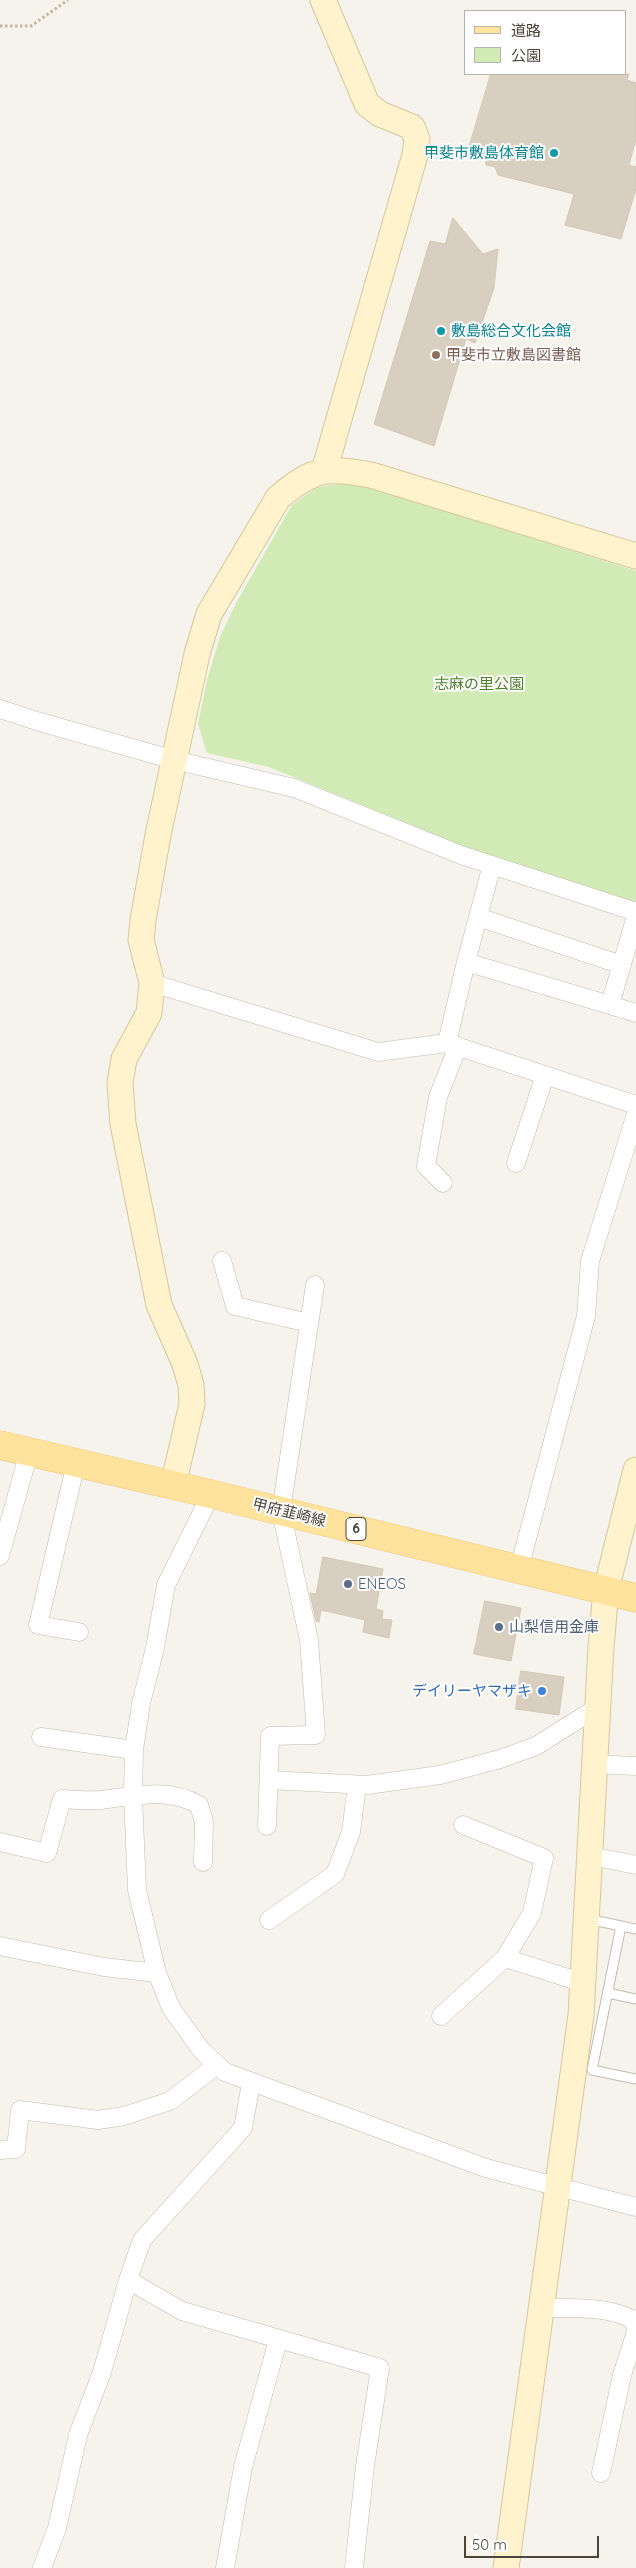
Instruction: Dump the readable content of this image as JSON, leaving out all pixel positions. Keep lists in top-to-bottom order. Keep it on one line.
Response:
{"streets":{"main road":["甲府韮崎線","6"]},"parks":["志麻の里公園"],"places":["甲斐市敷島体育館","敷島総合文化会館","甲斐市立敷島図書館","ENEOS","山梨信用金庫","デイリーヤマザキ"],"legend":["道路","公園"],"scale_bar":"50 m"}
